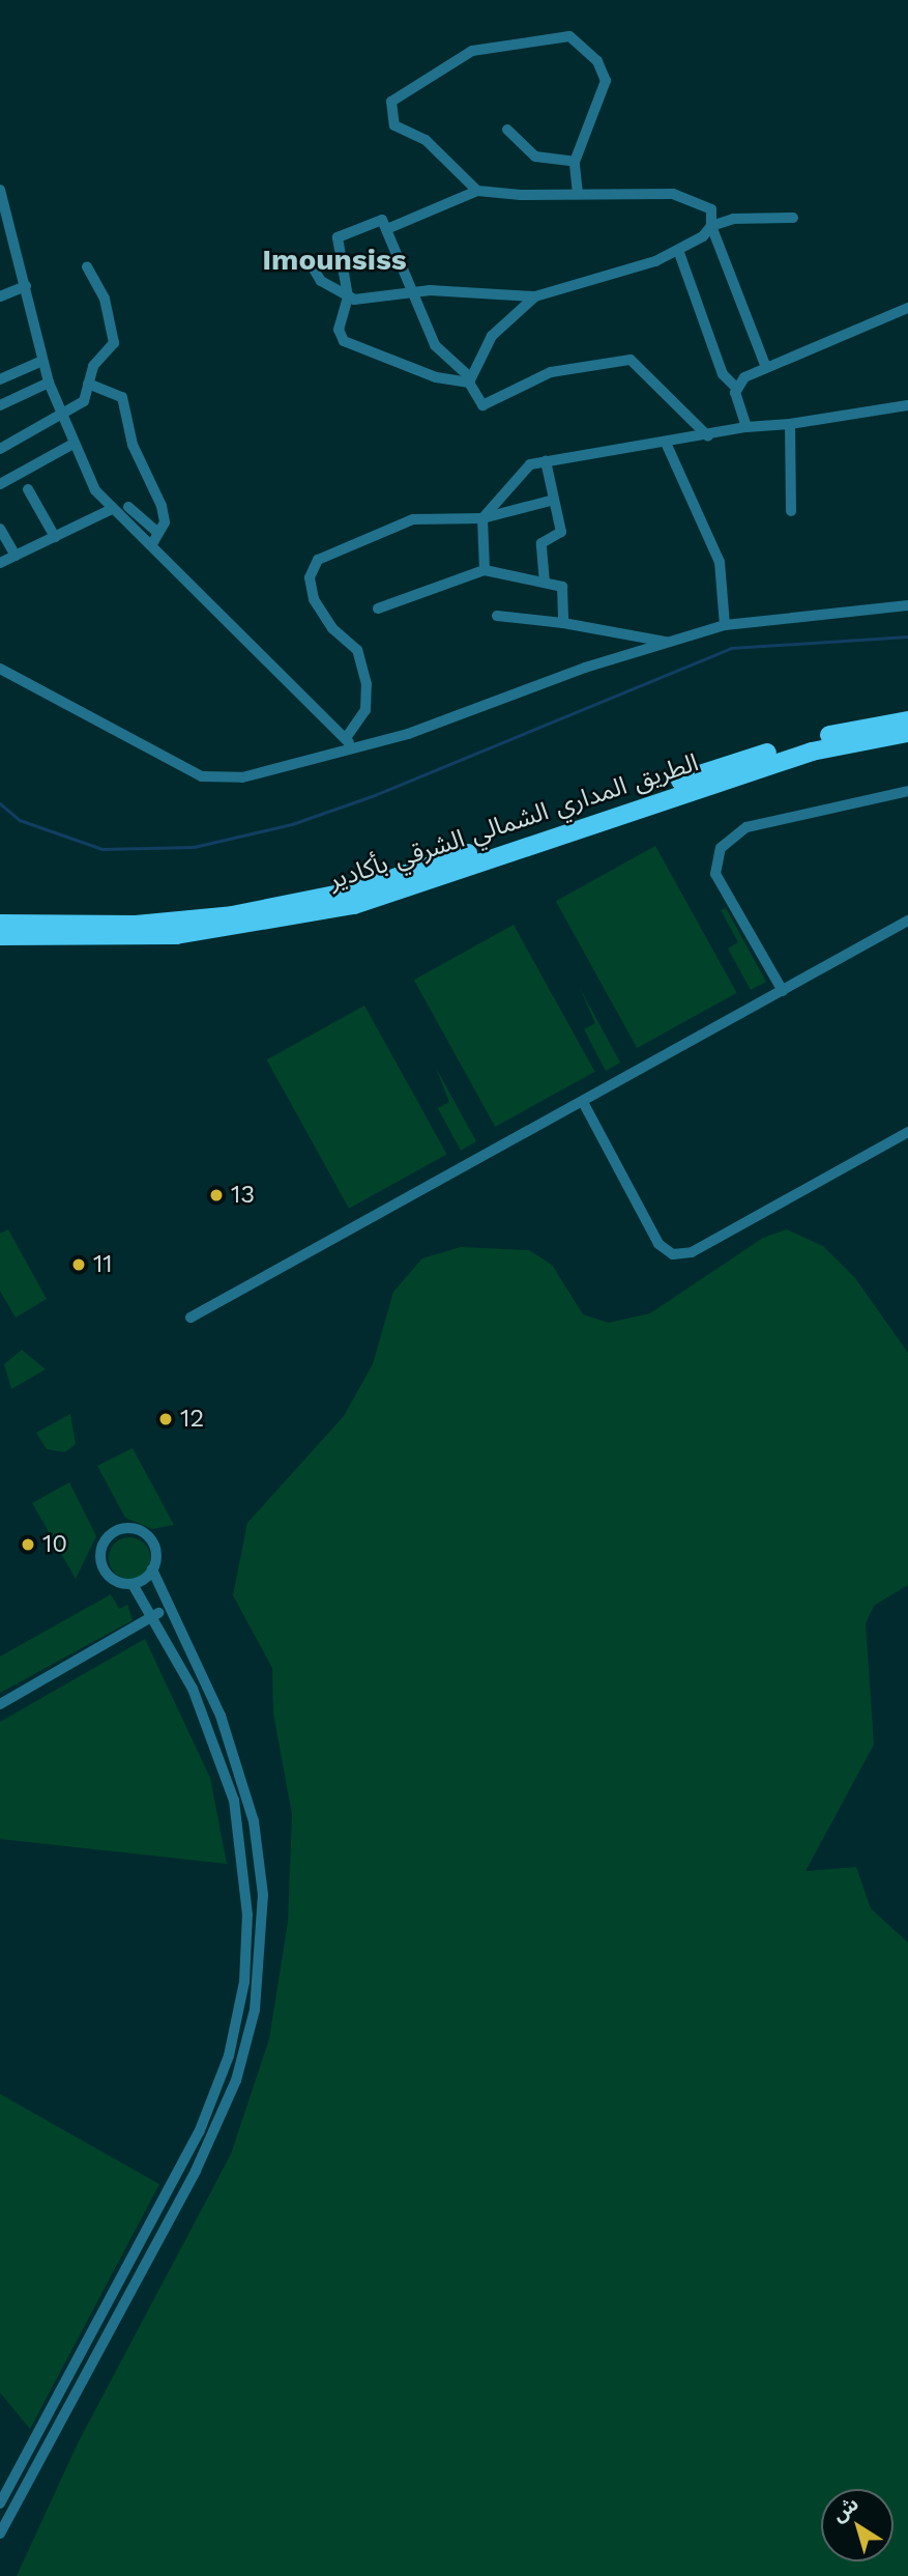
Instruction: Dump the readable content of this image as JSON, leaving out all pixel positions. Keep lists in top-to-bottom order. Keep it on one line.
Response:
{"streets":{"highway":["الطريق المداري الشمالي الشرقي بأكادير"]},"districts":["Imounsiss"],"places":["13","11","12","10"],"north":"top left"}
